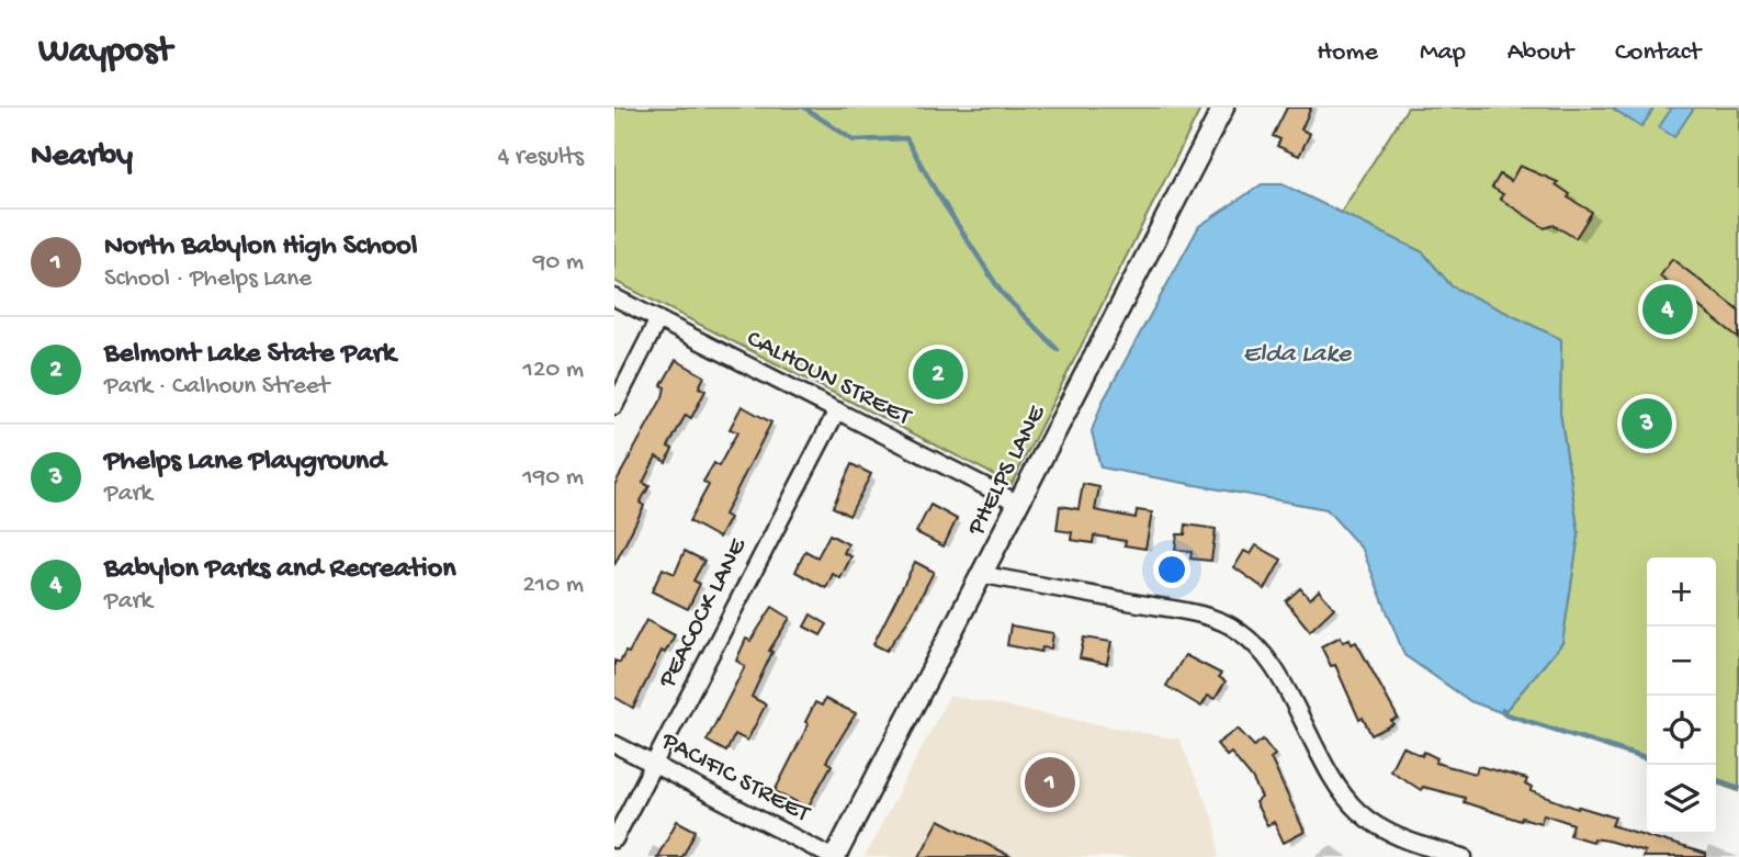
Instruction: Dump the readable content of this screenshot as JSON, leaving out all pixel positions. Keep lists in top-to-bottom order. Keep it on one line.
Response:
{"streets":{"street":["CALHOUN STREET","PHELPS LANE","PEACOCK LANE","PACIFIC STREET"]},"crossings":[["CALHOUN STREET","PHELPS LANE"],["CALHOUN STREET","PEACOCK LANE"],["PHELPS LANE","PACIFIC STREET"],["PEACOCK LANE","PACIFIC STREET"]],"water":["Elda Lake"],"page":{"header":"Waypost","nav":["Home","Map","About","Contact"],"heading":["Nearby","4 results"],"list":[{"mark":"1","name":"North Babylon High School","note":"School · Phelps Lane","value":"90 m"},{"mark":"2","name":"Belmont Lake State Park","note":"Park · Calhoun Street","value":"120 m"},{"mark":"3","name":"Phelps Lane Playground","note":"Park","value":"190 m"},{"mark":"4","name":"Babylon Parks and Recreation","note":"Park","value":"210 m"}],"pins":["4","2","3","1"],"map_buttons":["+","−"]}}
